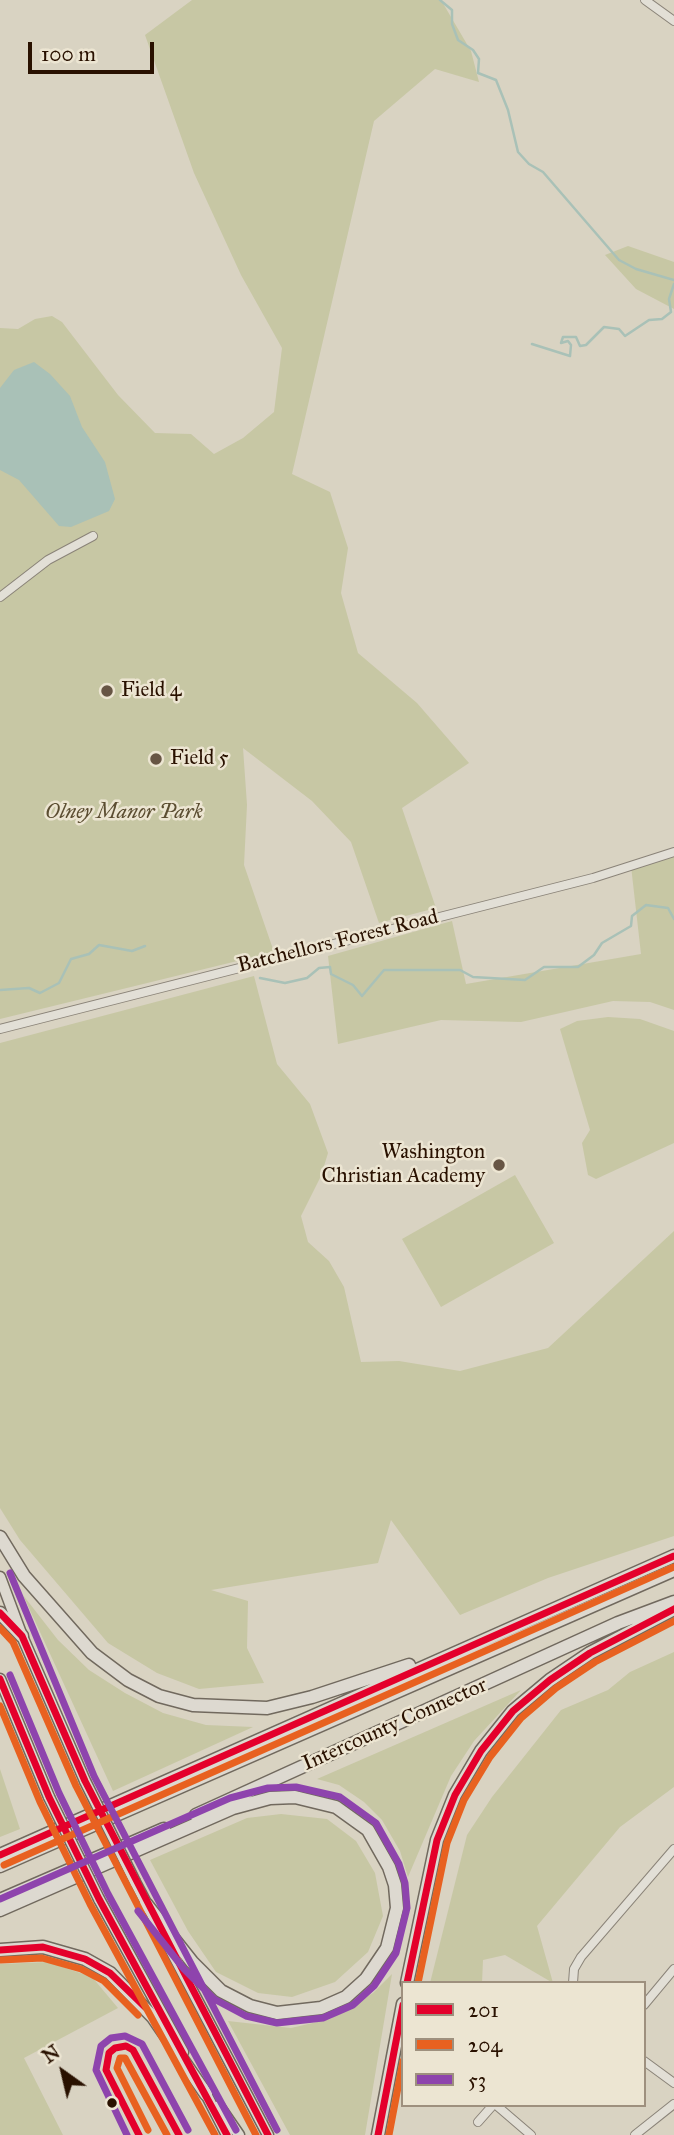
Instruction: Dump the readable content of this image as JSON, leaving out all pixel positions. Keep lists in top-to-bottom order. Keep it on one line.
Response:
{"streets":{"highway":["Intercounty Connector"],"street":["Batchellors Forest Road"]},"parks":["Olney Manor Park"],"places":["Field 4","Field 5","Washington Christian Academy"],"lines":["transit line 201","transit line 204","transit line 53"],"legend":["201","204","53"],"scale_bar":"100 m","north":"top left"}
